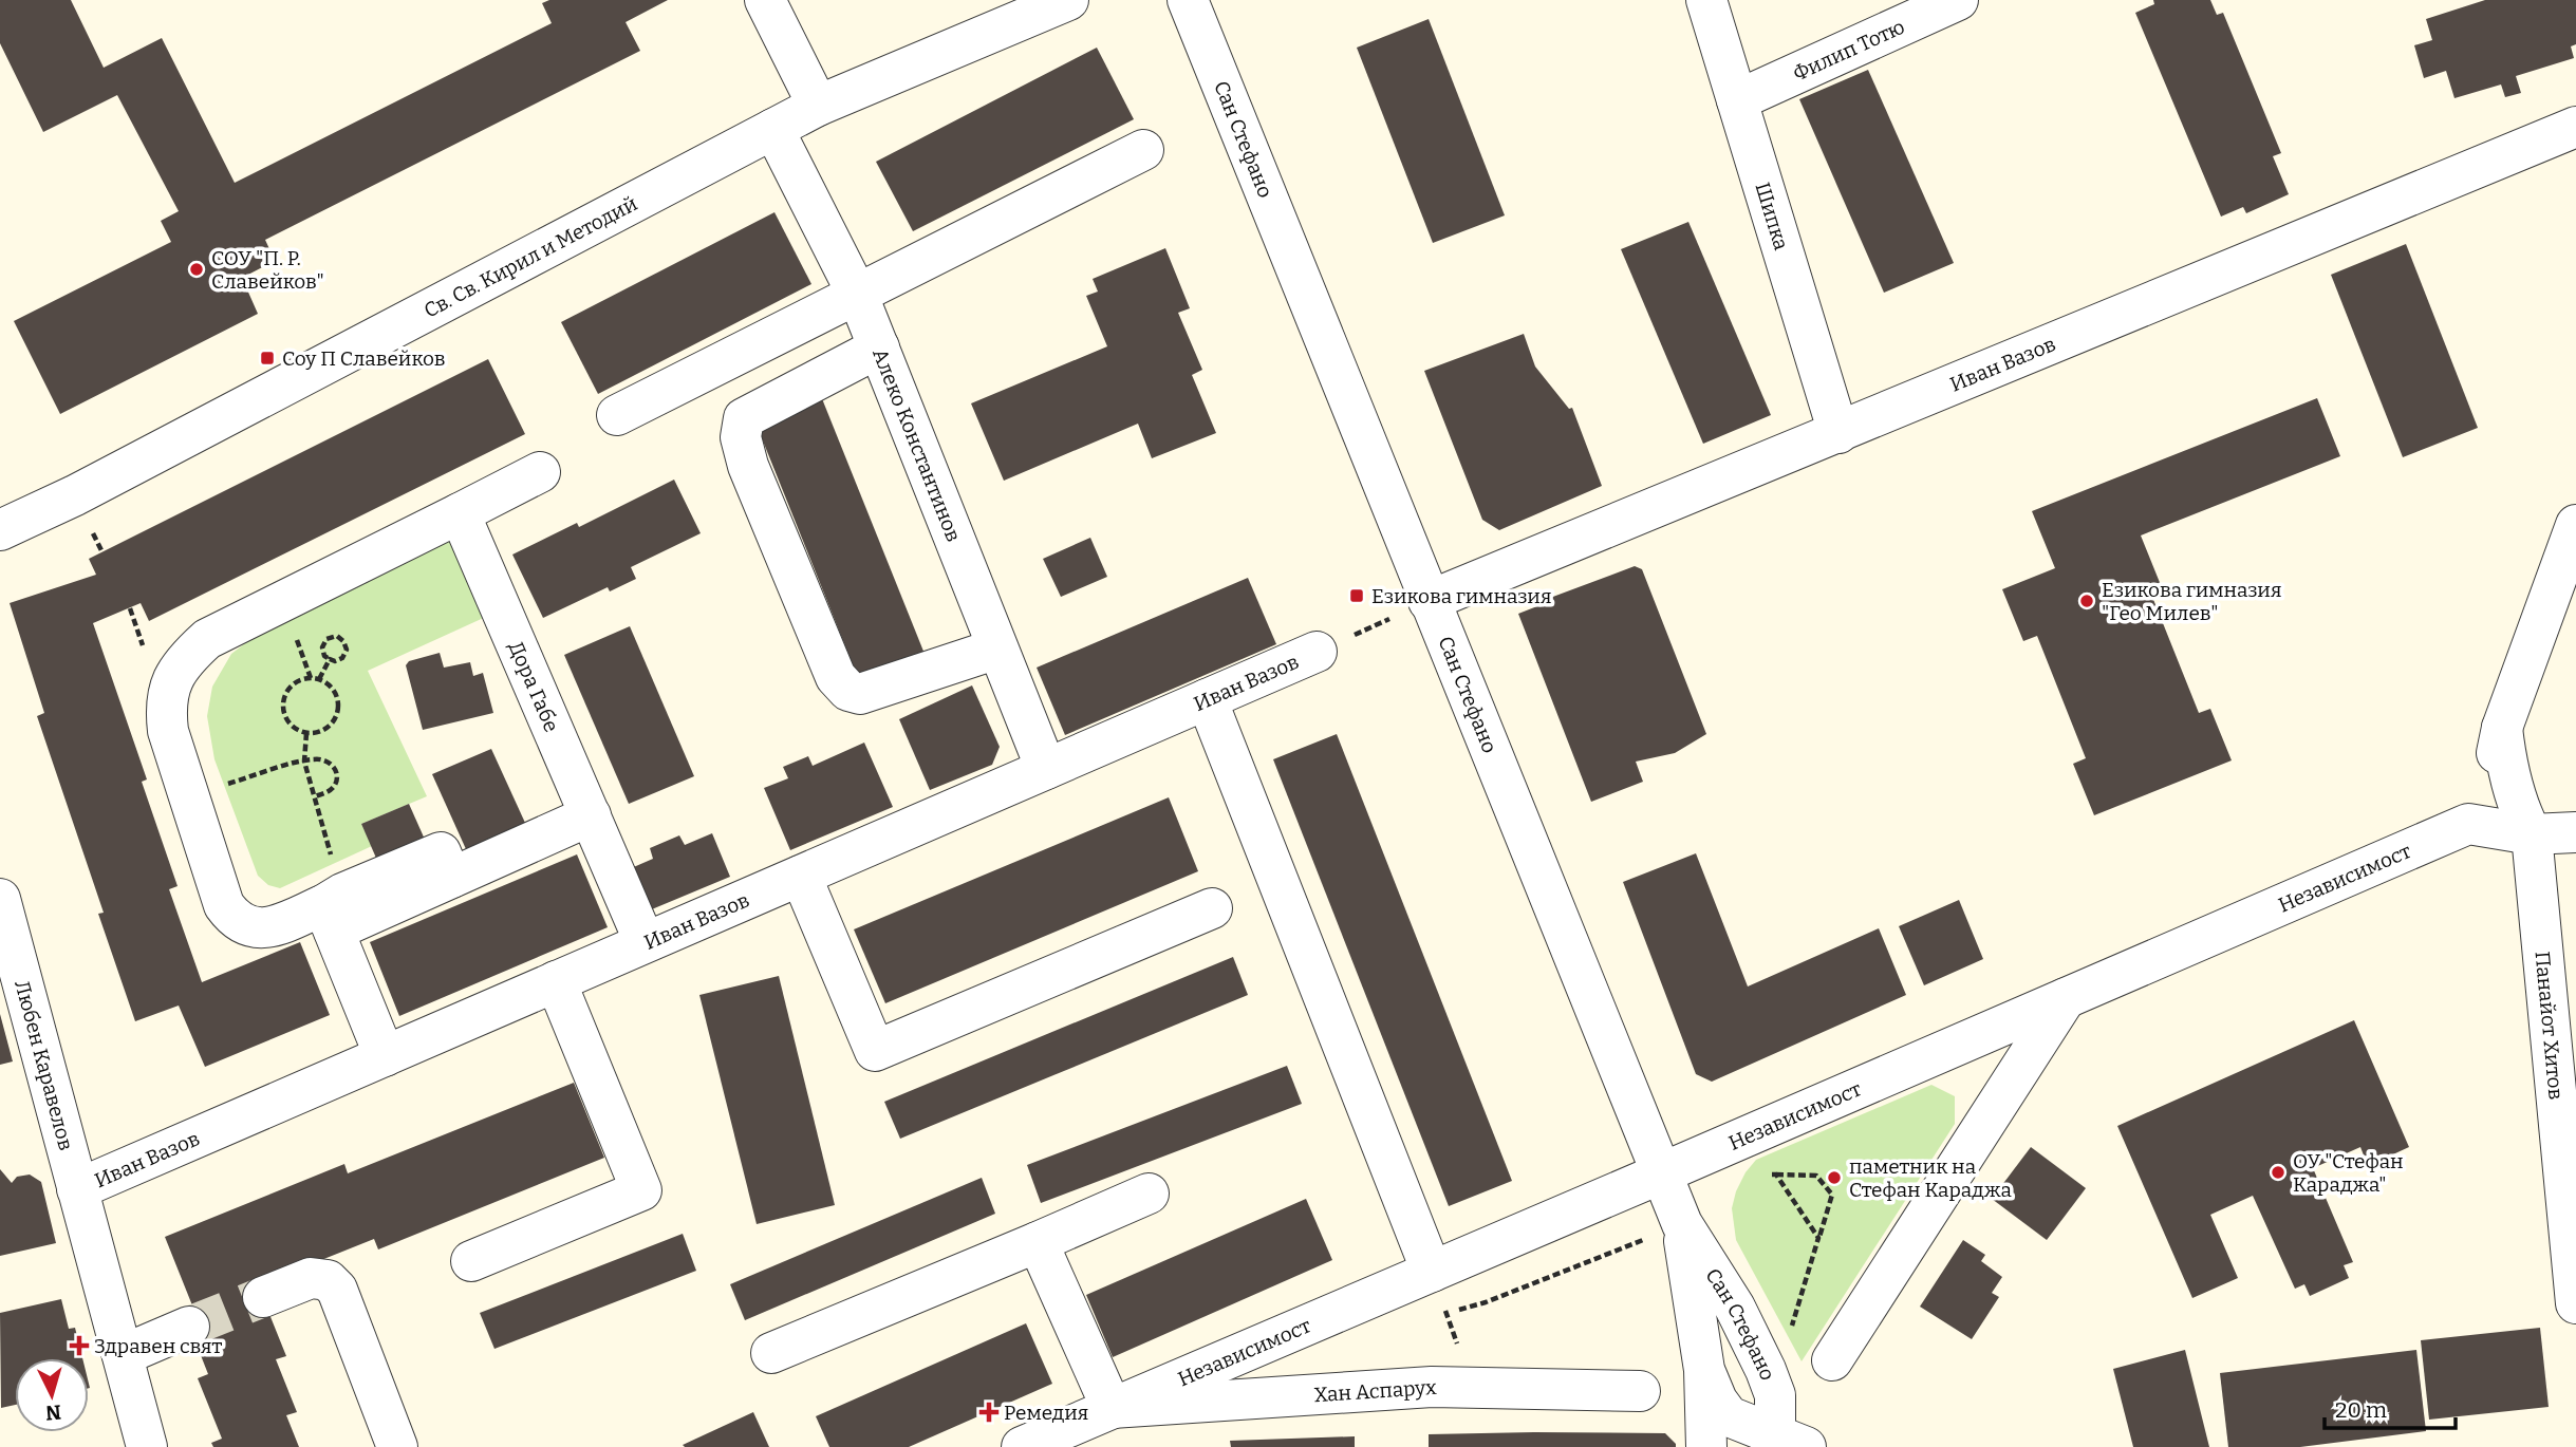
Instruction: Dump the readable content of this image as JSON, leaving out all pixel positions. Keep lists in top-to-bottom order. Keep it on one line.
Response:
{"streets":{"street":["Филип Тотю","Сан Стефано","Шипка","Св. Св. Кирил и Методий","Иван Вазов","Алеко Константинов","Дора Габе","Независимост","Панайот Хитов","Любен Каравелов","Хан Аспарух"]},"crossings":[["Филип Тотю","Шипка"],["Сан Стефано","Иван Вазов"],["Сан Стефано","Независимост"],["Шипка","Иван Вазов"],["Св. Св. Кирил и Методий","Алеко Константинов"],["Иван Вазов","Алеко Константинов"],["Иван Вазов","Дора Габе"],["Иван Вазов","Любен Каравелов"],["Независимост","Хан Аспарух"]],"places":{"other":["СОУ \"П. Р. Славейков\"","Езикова гимназия \"Гео Милев\"","ОУ \"Стефан Караджа\"","паметник на Стефан Караджа"],"transit":["Соу П Славейков","Езикова гимназия"],"health":["Здравен свят","Ремедия"]},"scale_bar":"20 m","north":"bottom"}
